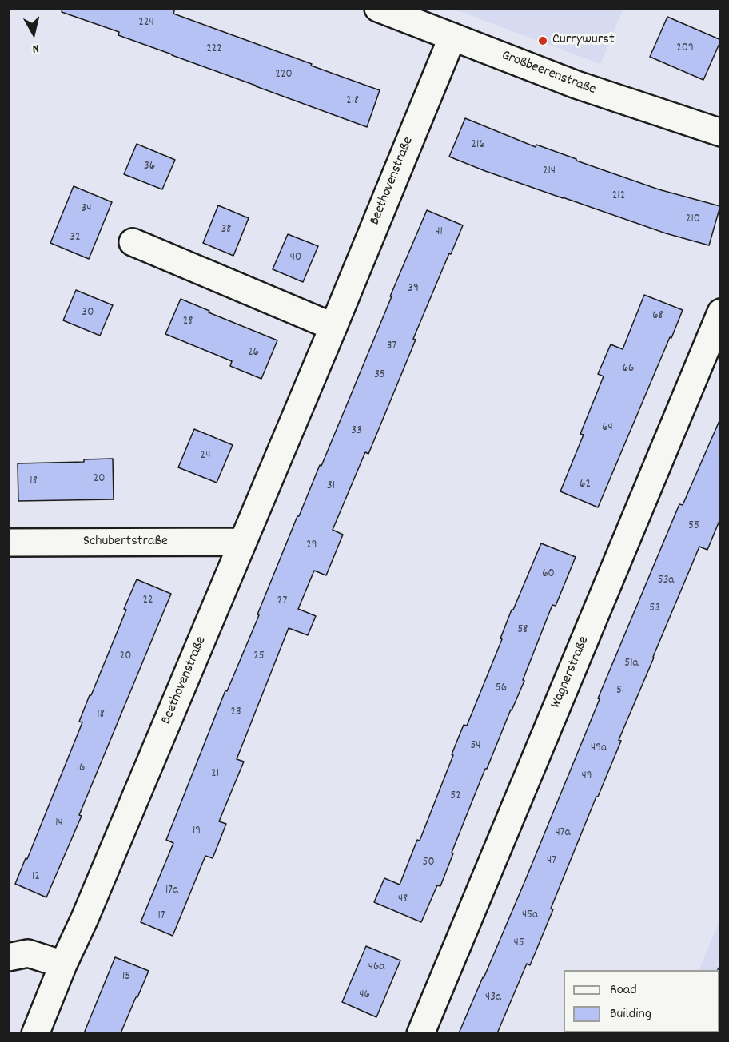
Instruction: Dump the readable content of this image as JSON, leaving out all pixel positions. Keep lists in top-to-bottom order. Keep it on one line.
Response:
{"streets":{"street":["Großbeerenstraße","Beethovenstraße","Schubertstraße","Wagnerstraße"]},"crossings":[["Großbeerenstraße","Beethovenstraße"],["Beethovenstraße","Schubertstraße"]],"places":["Currywurst"],"house_numbers":["224","209","222","220","218","216","36","214","212","34","210","38","41","32","40","39","30","68","28","37","26","66","35","64","33","24","20","18","62","31","55","29","60","53a","22","27","53","58","20","25","51a","56","51","23","18","54","49a","16","21","49","52","14","19","47a","47","50","12","17a","48","45a","17","45","46a","15","46","43a"],"legend":["Road","Building"],"north":"bottom"}
